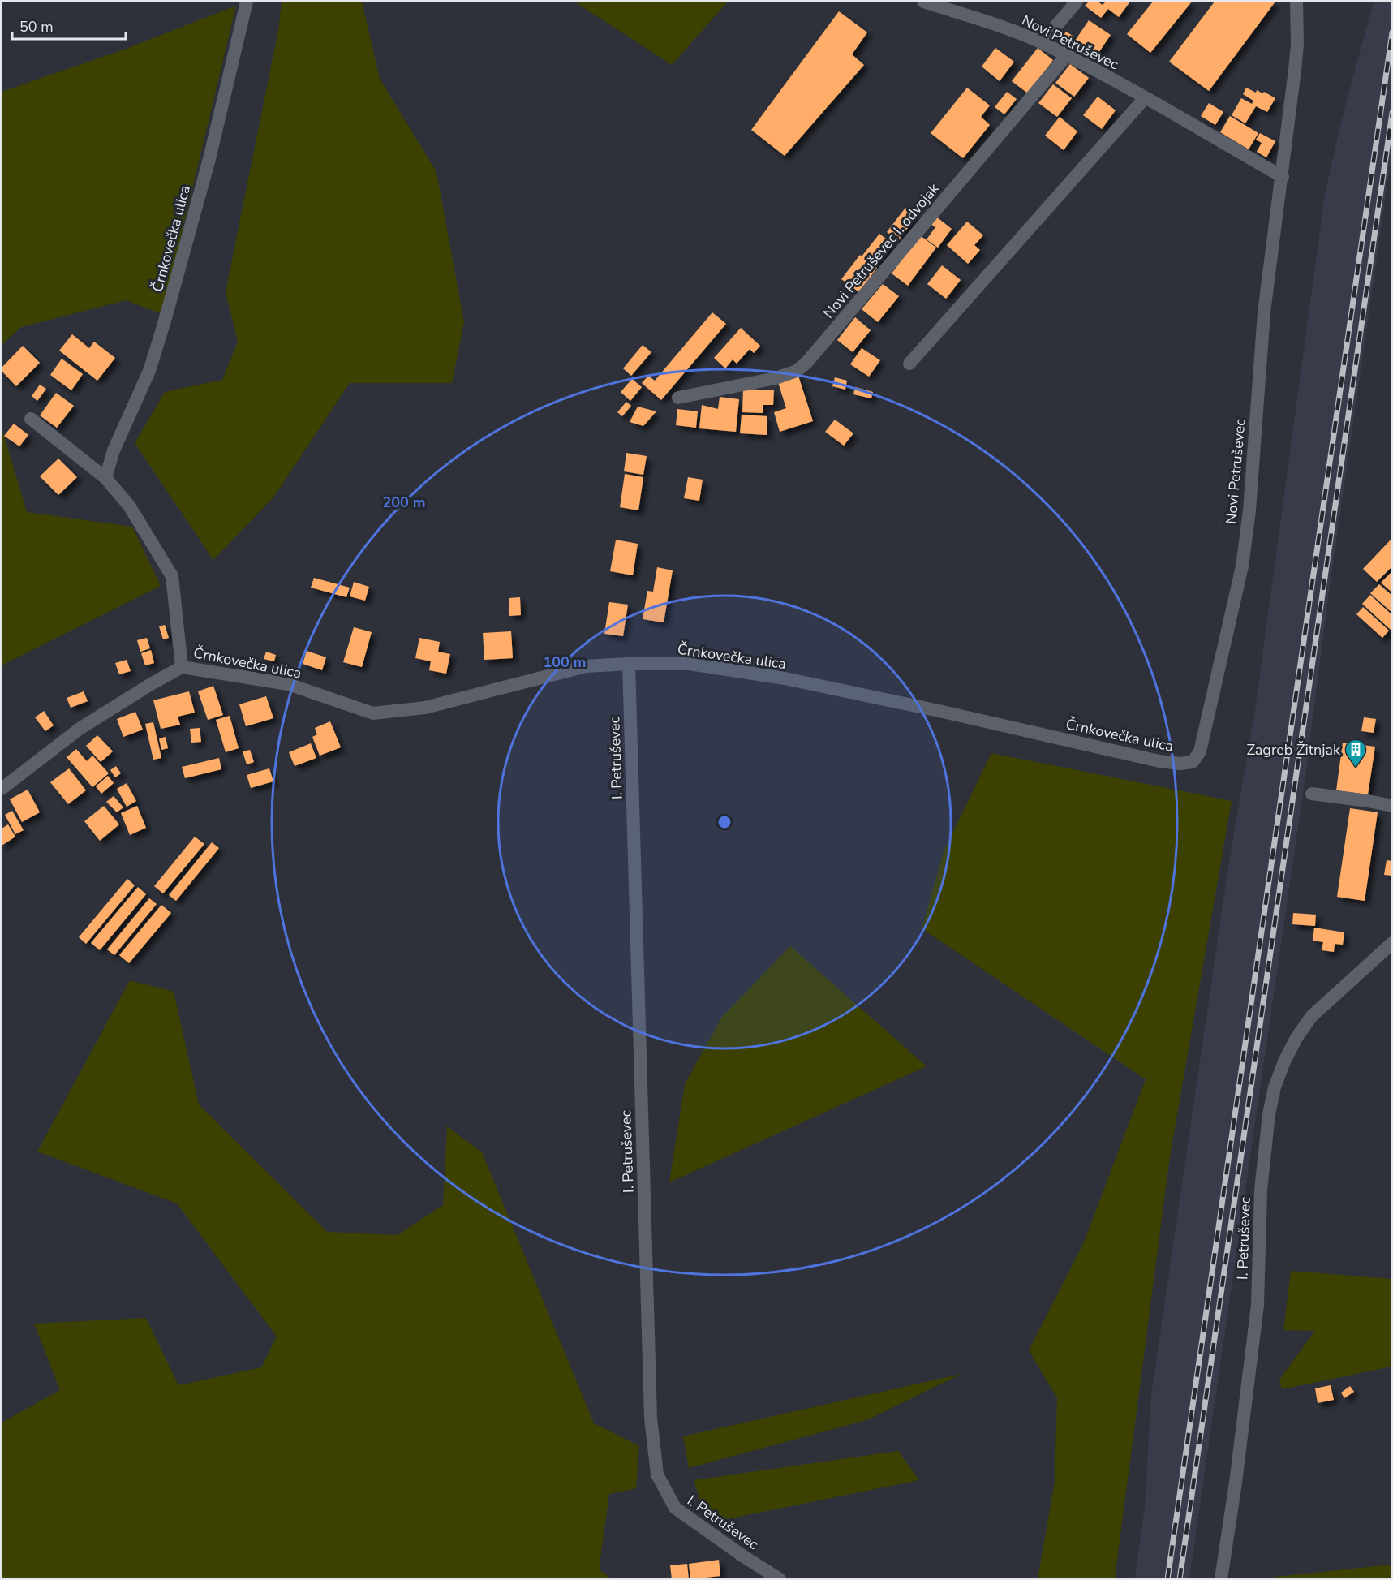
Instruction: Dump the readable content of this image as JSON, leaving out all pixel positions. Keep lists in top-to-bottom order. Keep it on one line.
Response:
{"streets":{"street":["Novi Petruševec","Črnkovečka ulica","Novi Petruševec I. odvojak","I. Petruševec"]},"crossings":[["Novi Petruševec","Črnkovečka ulica"],["Novi Petruševec","Novi Petruševec I. odvojak"],["Črnkovečka ulica","I. Petruševec"]],"places":{"building":["Zagreb Žitnjak"]},"scale_bar":"50 m","rings":["200 m","100 m"]}
